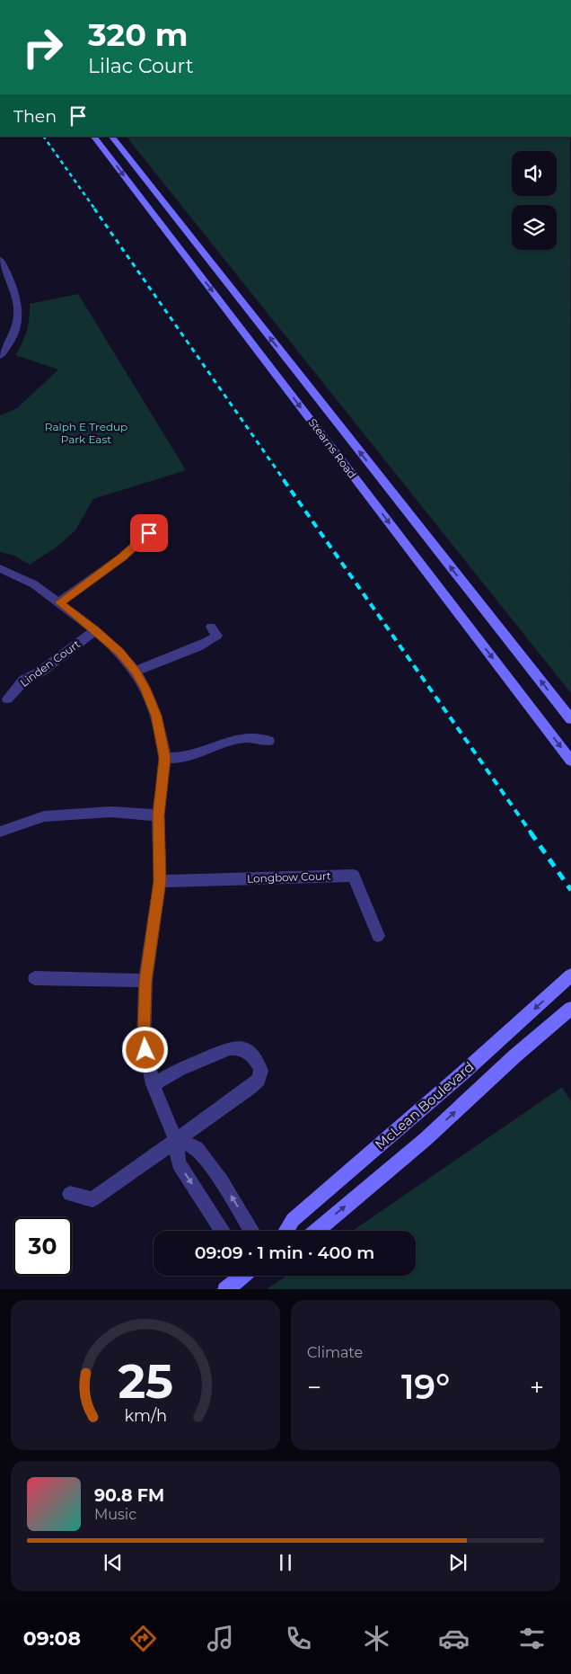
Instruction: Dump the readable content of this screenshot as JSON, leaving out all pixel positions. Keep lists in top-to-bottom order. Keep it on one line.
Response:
{"streets":{"main road":["Stearns Road","McLean Boulevard"],"street":["Linden Court","Longbow Court"]},"parks":["Ralph E Tredup Park East"],"page":{"turn":["320 m","Lilac Court"],"then":"Then","limit":"30","trip":"09:09 · 1 min · 400 m","tile":"Climate","heat":["−","19°","+"],"song":["90.8 FM","Music"],"tabs":"09:08","gauge":["25","km/h"]}}
